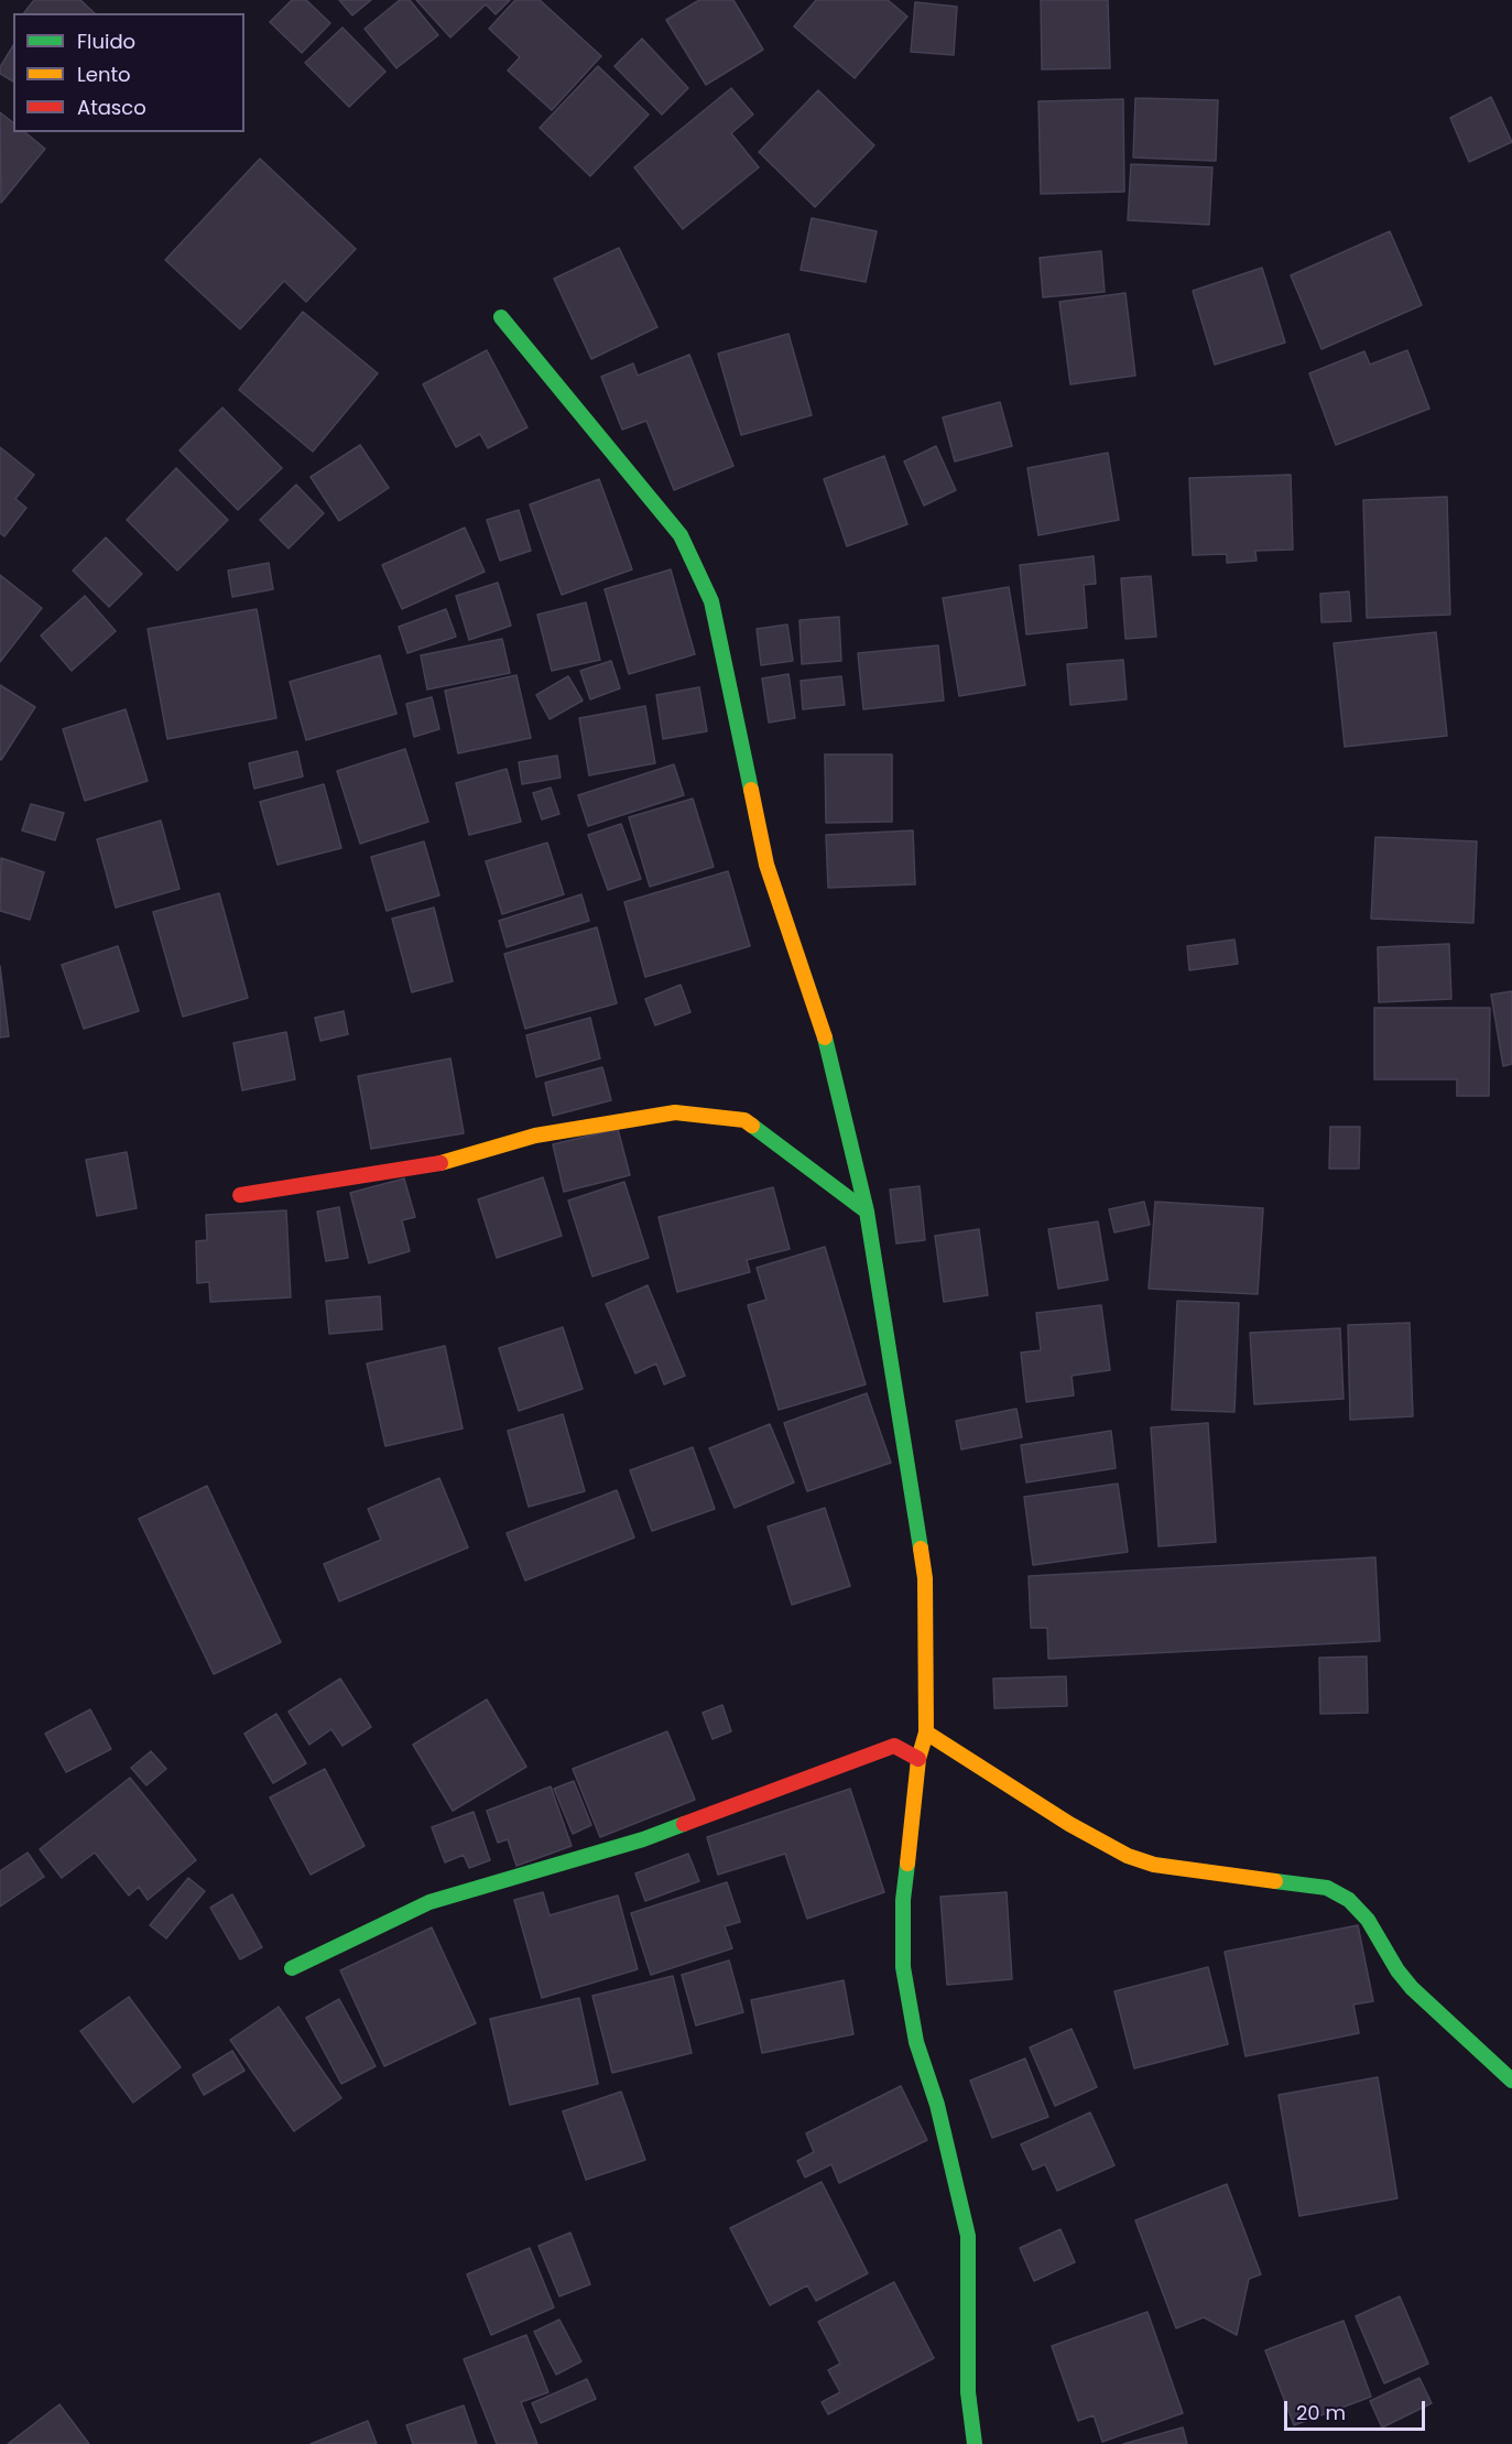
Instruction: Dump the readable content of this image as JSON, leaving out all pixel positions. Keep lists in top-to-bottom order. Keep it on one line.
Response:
{"legend":["Fluido","Lento","Atasco"],"scale_bar":"20 m"}
